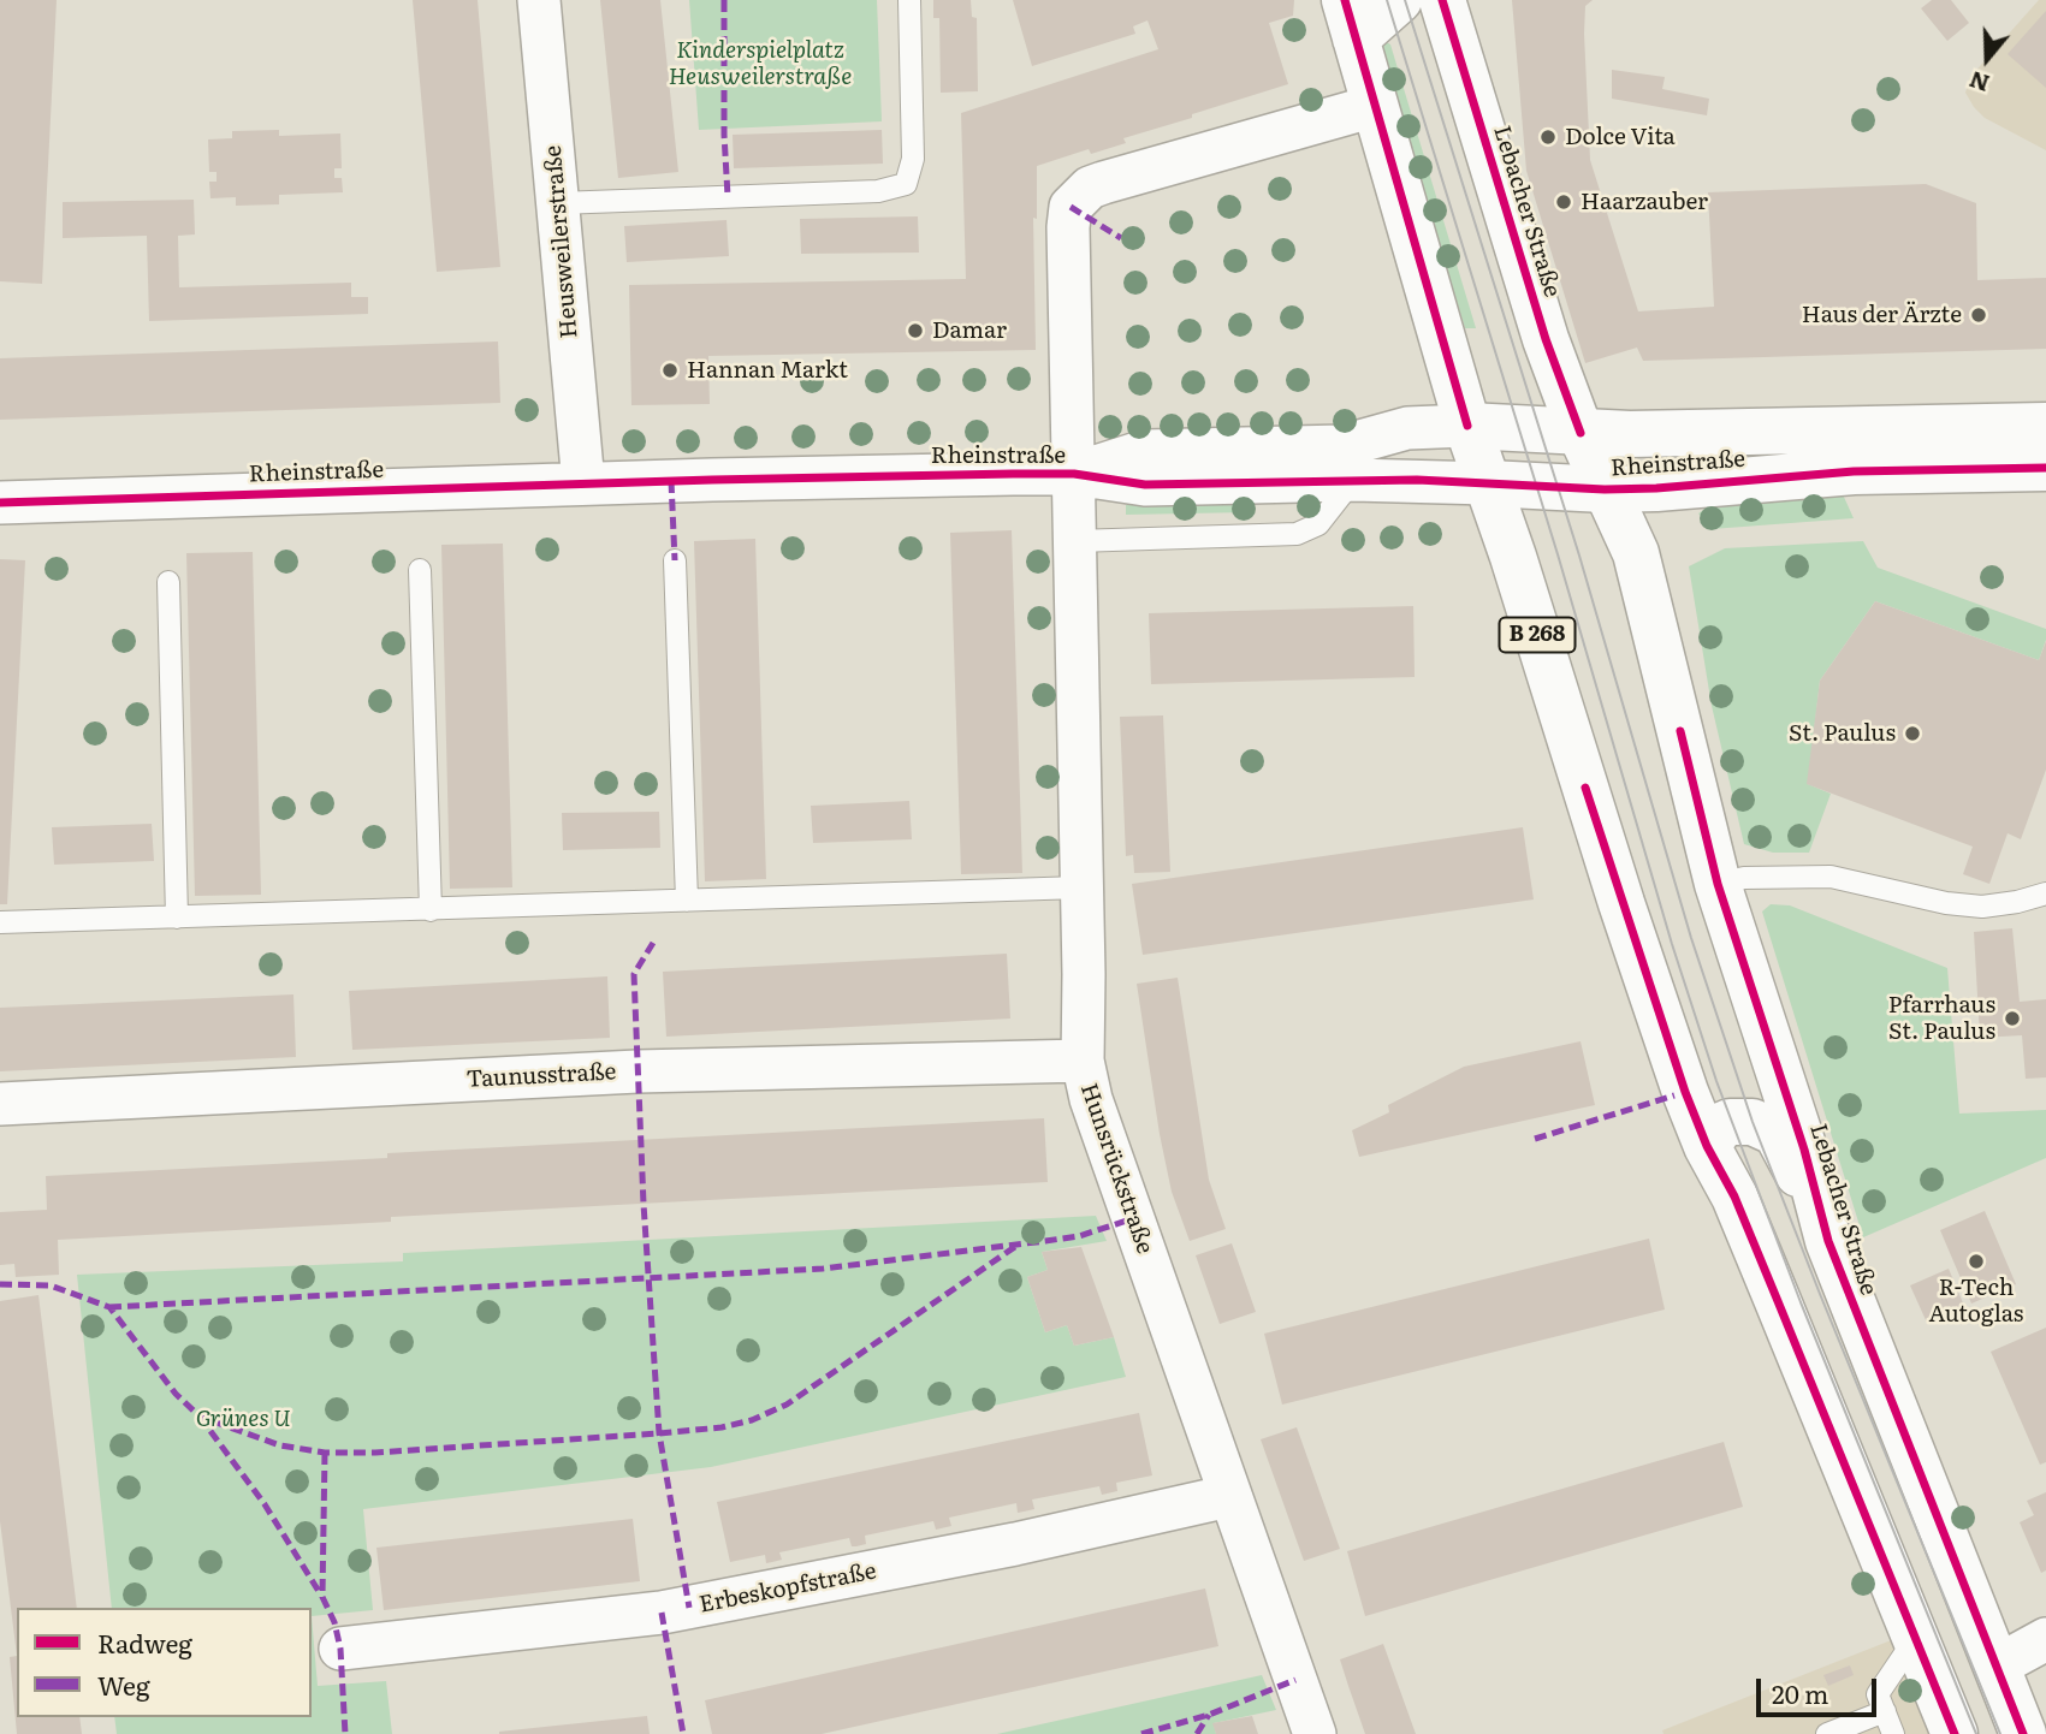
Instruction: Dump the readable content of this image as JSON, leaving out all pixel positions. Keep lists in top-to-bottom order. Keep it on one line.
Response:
{"streets":{"main road":["Lebacher Straße","Rheinstraße","B 268"],"street":["Heusweilerstraße","Taunusstraße","Hunsrückstraße","Erbeskopfstraße"]},"crossings":[["Lebacher Straße","Rheinstraße"],["Heusweilerstraße","Rheinstraße"],["Rheinstraße","B 268"],["Rheinstraße","Hunsrückstraße"],["Taunusstraße","Hunsrückstraße"],["Hunsrückstraße","Erbeskopfstraße"]],"parks":["Kinderspielplatz Heusweilerstraße","Grünes U"],"places":["Dolce Vita","Haarzauber","Haus der Ärzte","Damar","Hannan Markt","St. Paulus","Pfarrhaus St. Paulus","R-Tech Autoglas"],"legend":["Radweg","Weg"],"scale_bar":"20 m","north":"bottom"}
